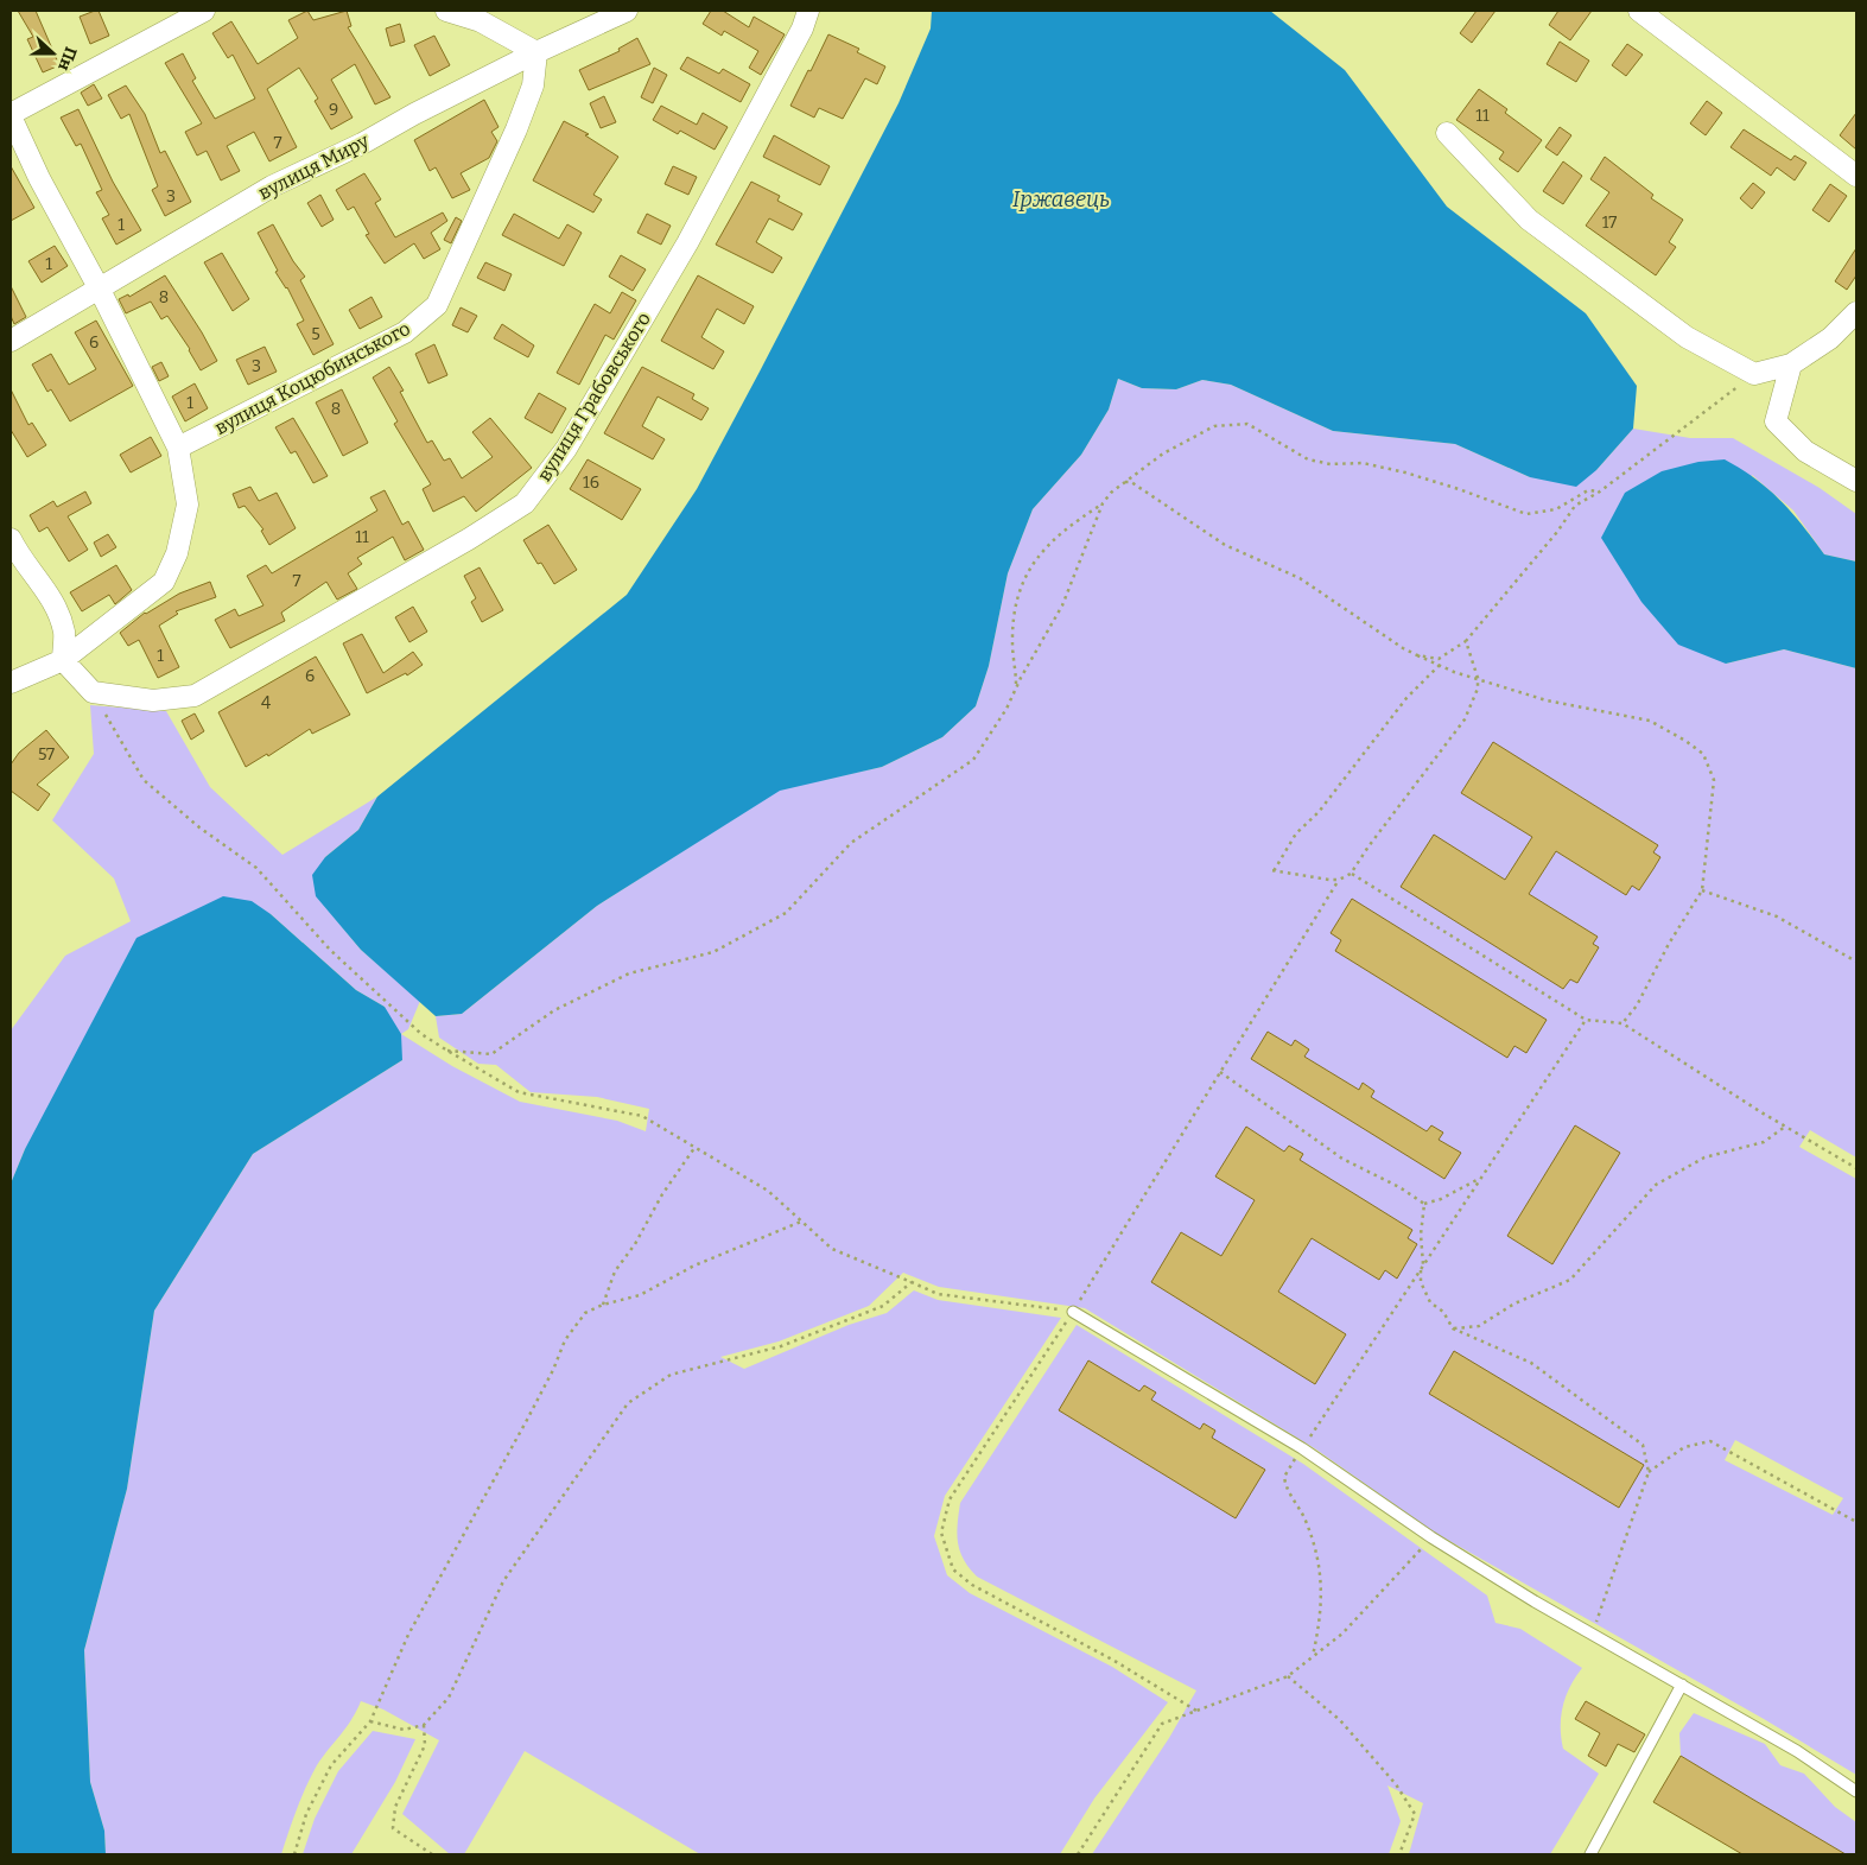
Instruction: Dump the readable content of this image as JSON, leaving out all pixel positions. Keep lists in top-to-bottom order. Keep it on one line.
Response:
{"streets":{"street":["вулиця Миру","вулиця Коцюбинського","вулиця Грабовського"]},"crossings":[["вулиця Миру","вулиця Коцюбинського"]],"water":["Іржавець"],"house_numbers":["9","11","7","3","17","1","1","8","5","6","3","1","8","16","11","7","1","6","4","57"],"north":"right"}
